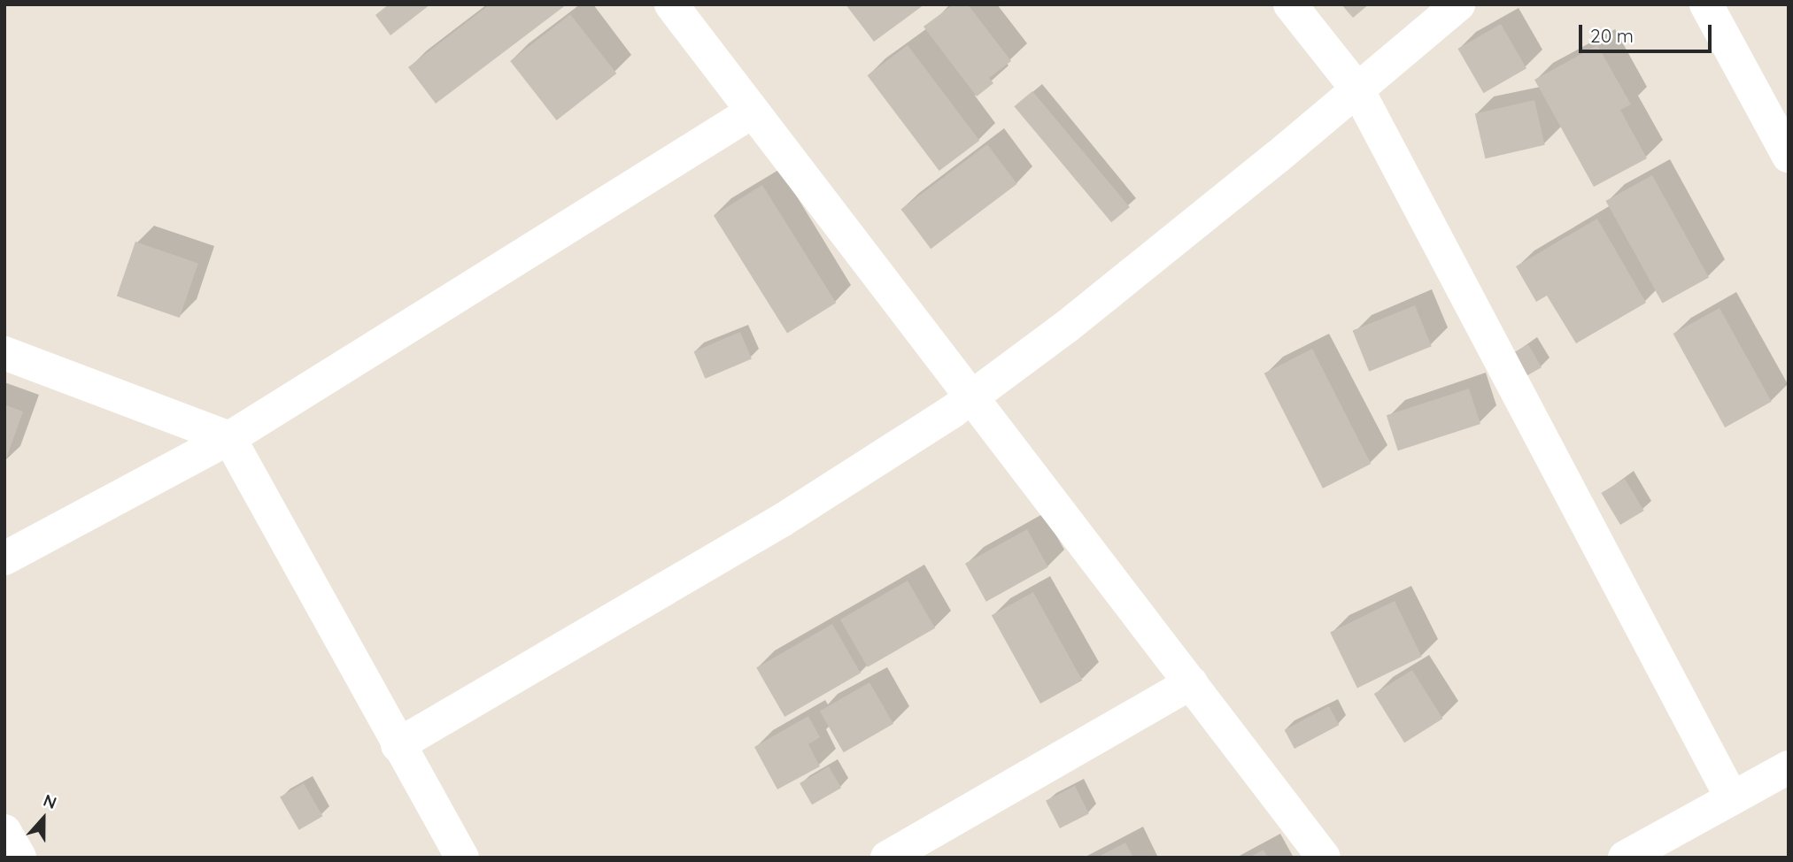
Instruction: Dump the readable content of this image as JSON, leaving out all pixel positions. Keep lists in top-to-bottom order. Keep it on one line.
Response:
{"scale_bar":"20 m","north":"top"}
